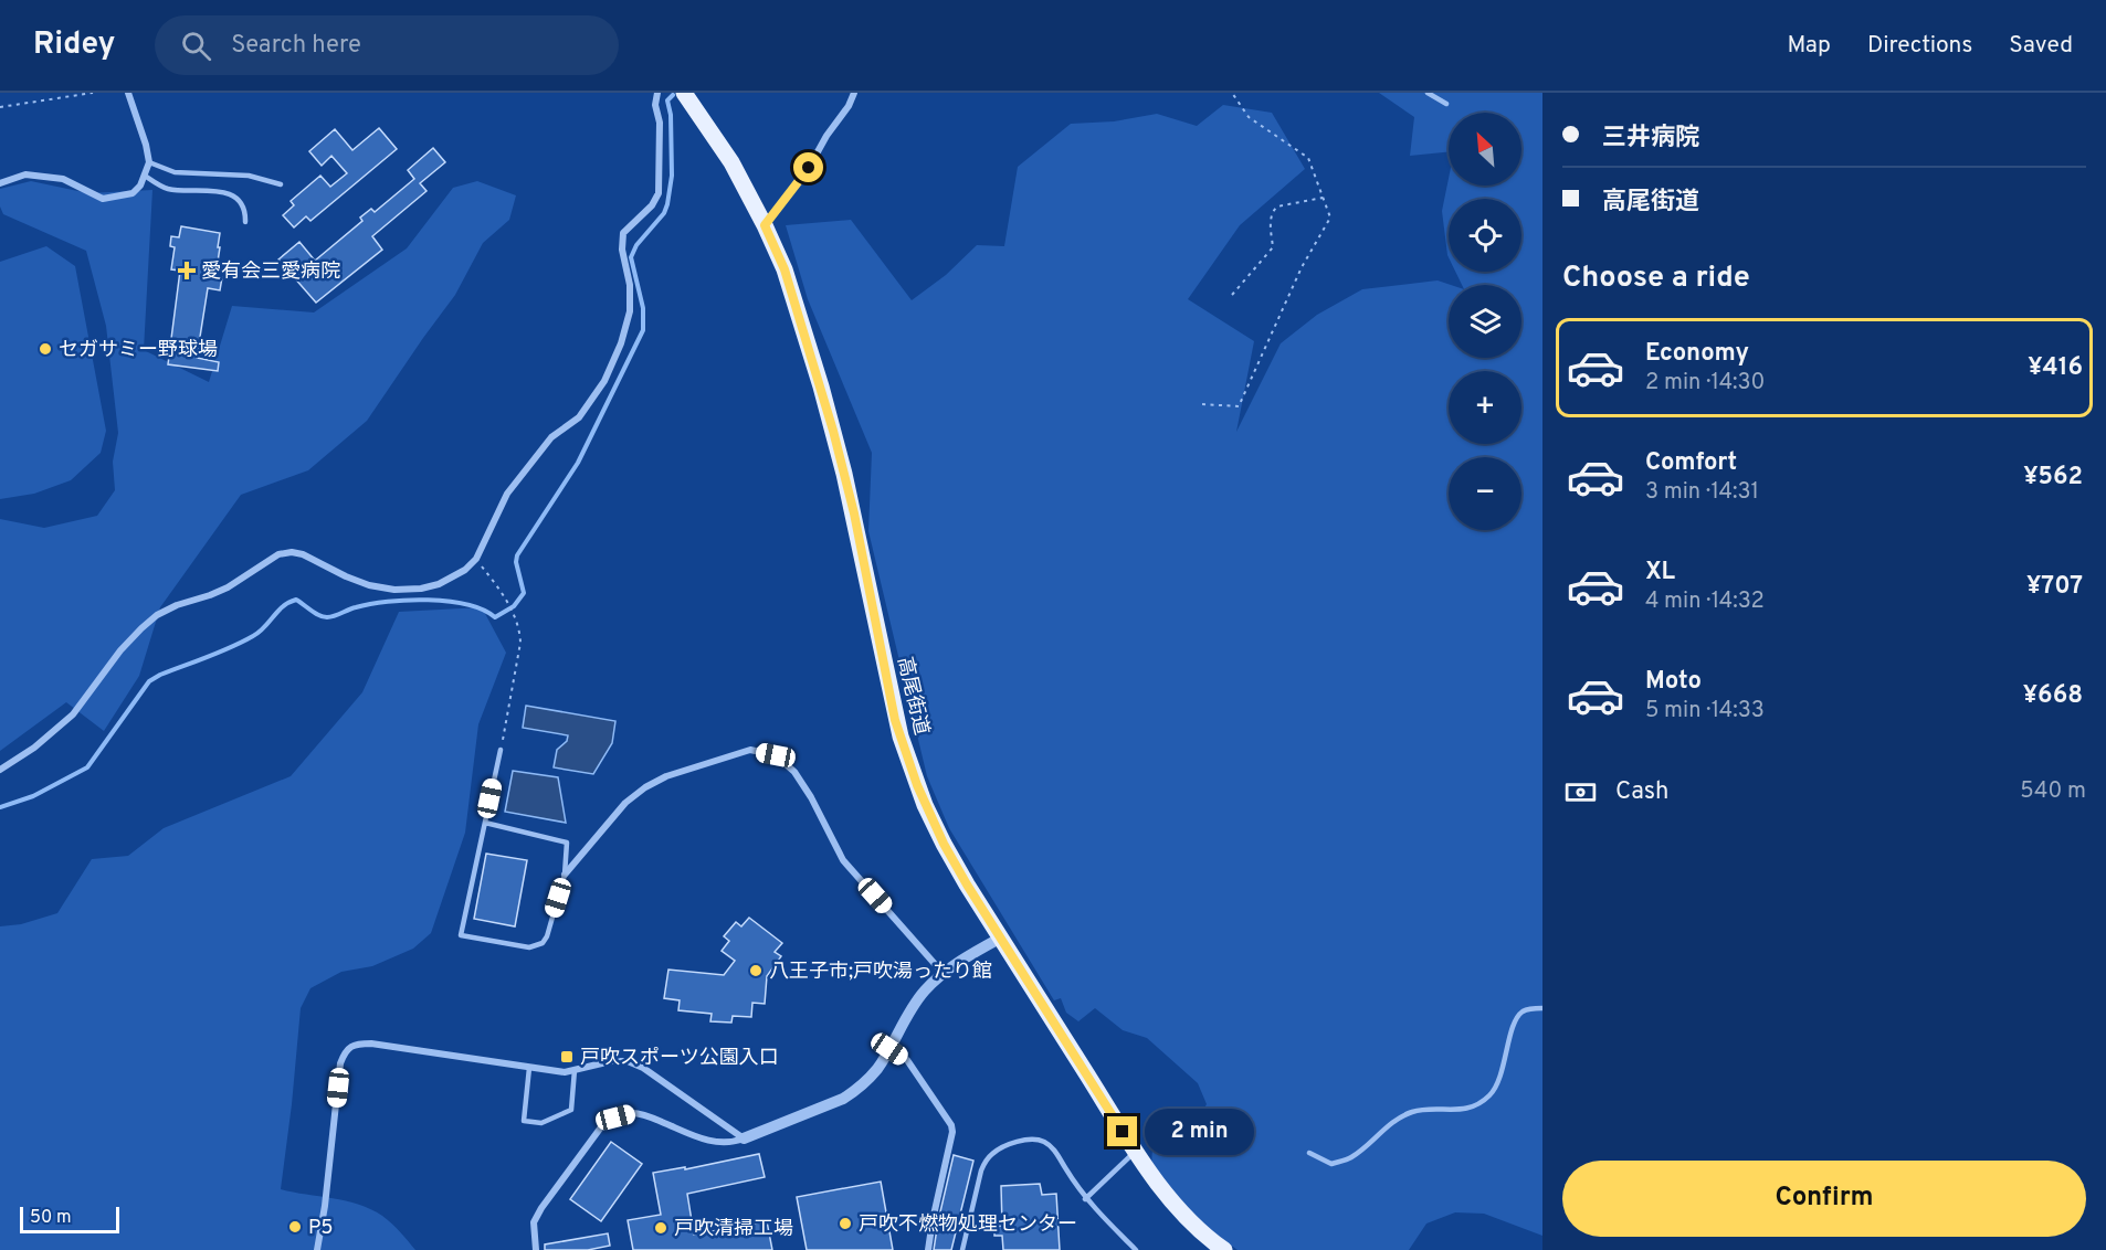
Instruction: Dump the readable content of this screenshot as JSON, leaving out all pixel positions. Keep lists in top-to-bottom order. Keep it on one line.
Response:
{"streets":{"main road":["高尾街道"]},"places":{"health":["愛有会三愛病院"],"other":["セガサミー野球場","八王子市;戸吹湯ったり館","戸吹不燃物処理センター","P5","戸吹清掃工場"],"transit":["戸吹スポーツ公園入口"]},"scale_bar":"50 m","north":"top left","page":{"header":"Ridey","search":"Search here","nav":["Map","Directions","Saved"],"banner":["三井病院","高尾街道"],"map_buttons":["+","−"],"heading":"Choose a ride","list":[{"name":"Economy","note":"2 min · 14:30","value":"¥416"},{"name":"Comfort","note":"3 min · 14:31","value":"¥562"},{"name":"XL","note":"4 min · 14:32","value":"¥707"},{"name":"Moto","note":"5 min · 14:33","value":"¥668"}],"pay":["Cash","540 m"],"bubble":"2 min","buttons":"Confirm","scale":"50 m"}}
